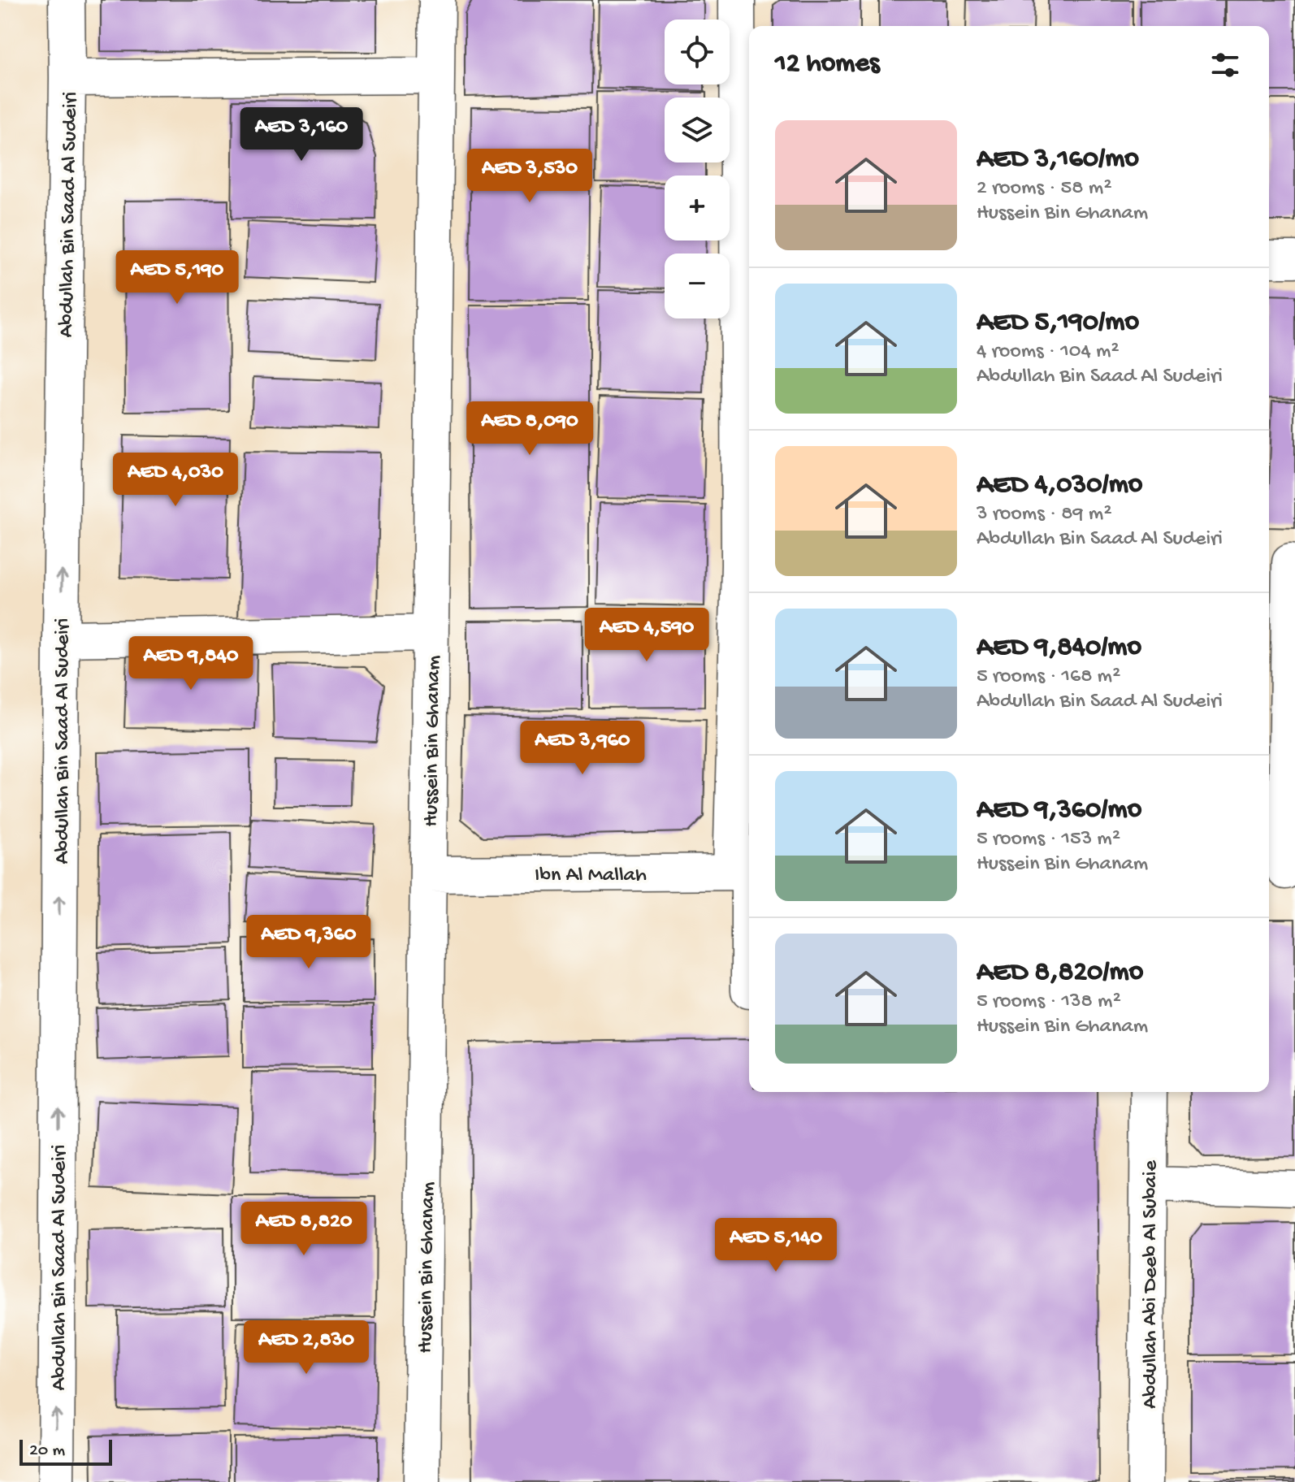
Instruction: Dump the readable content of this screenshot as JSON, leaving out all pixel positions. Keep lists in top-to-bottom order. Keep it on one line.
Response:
{"streets":{"street":["Abdullah Bin Saad Al Sudeiri","Hussein Bin Ghanam","Ibn Al Mallah","Abdullah Abi Deeb Al Subaie"]},"crossings":[["Hussein Bin Ghanam","Ibn Al Mallah"]],"one_way":["Abdullah Bin Saad Al Sudeiri"],"scale_bar":"20 m","page":{"map_buttons":["+","−"],"heading":"12 homes","list":[{"name":"AED 3,160/mo","note":"2 rooms · 58 m² · Hussein Bin Ghanam"},{"name":"AED 5,190/mo","note":"4 rooms · 104 m² · Abdullah Bin Saad Al Sudeiri"},{"name":"AED 4,030/mo","note":"3 rooms · 89 m² · Abdullah Bin Saad Al Sudeiri"},{"name":"AED 9,840/mo","note":"5 rooms · 168 m² · Abdullah Bin Saad Al Sudeiri"},{"name":"AED 9,360/mo","note":"5 rooms · 153 m² · Hussein Bin Ghanam"},{"name":"AED 8,820/mo","note":"5 rooms · 138 m² · Hussein Bin Ghanam"}],"price":["AED 3,160","AED 3,530","AED 5,190","AED 8,090","AED 4,030","AED 4,590","AED 9,840","AED 3,960","AED 9,360","AED 8,820","AED 5,140","AED 2,830"],"scale":"20 m"}}
